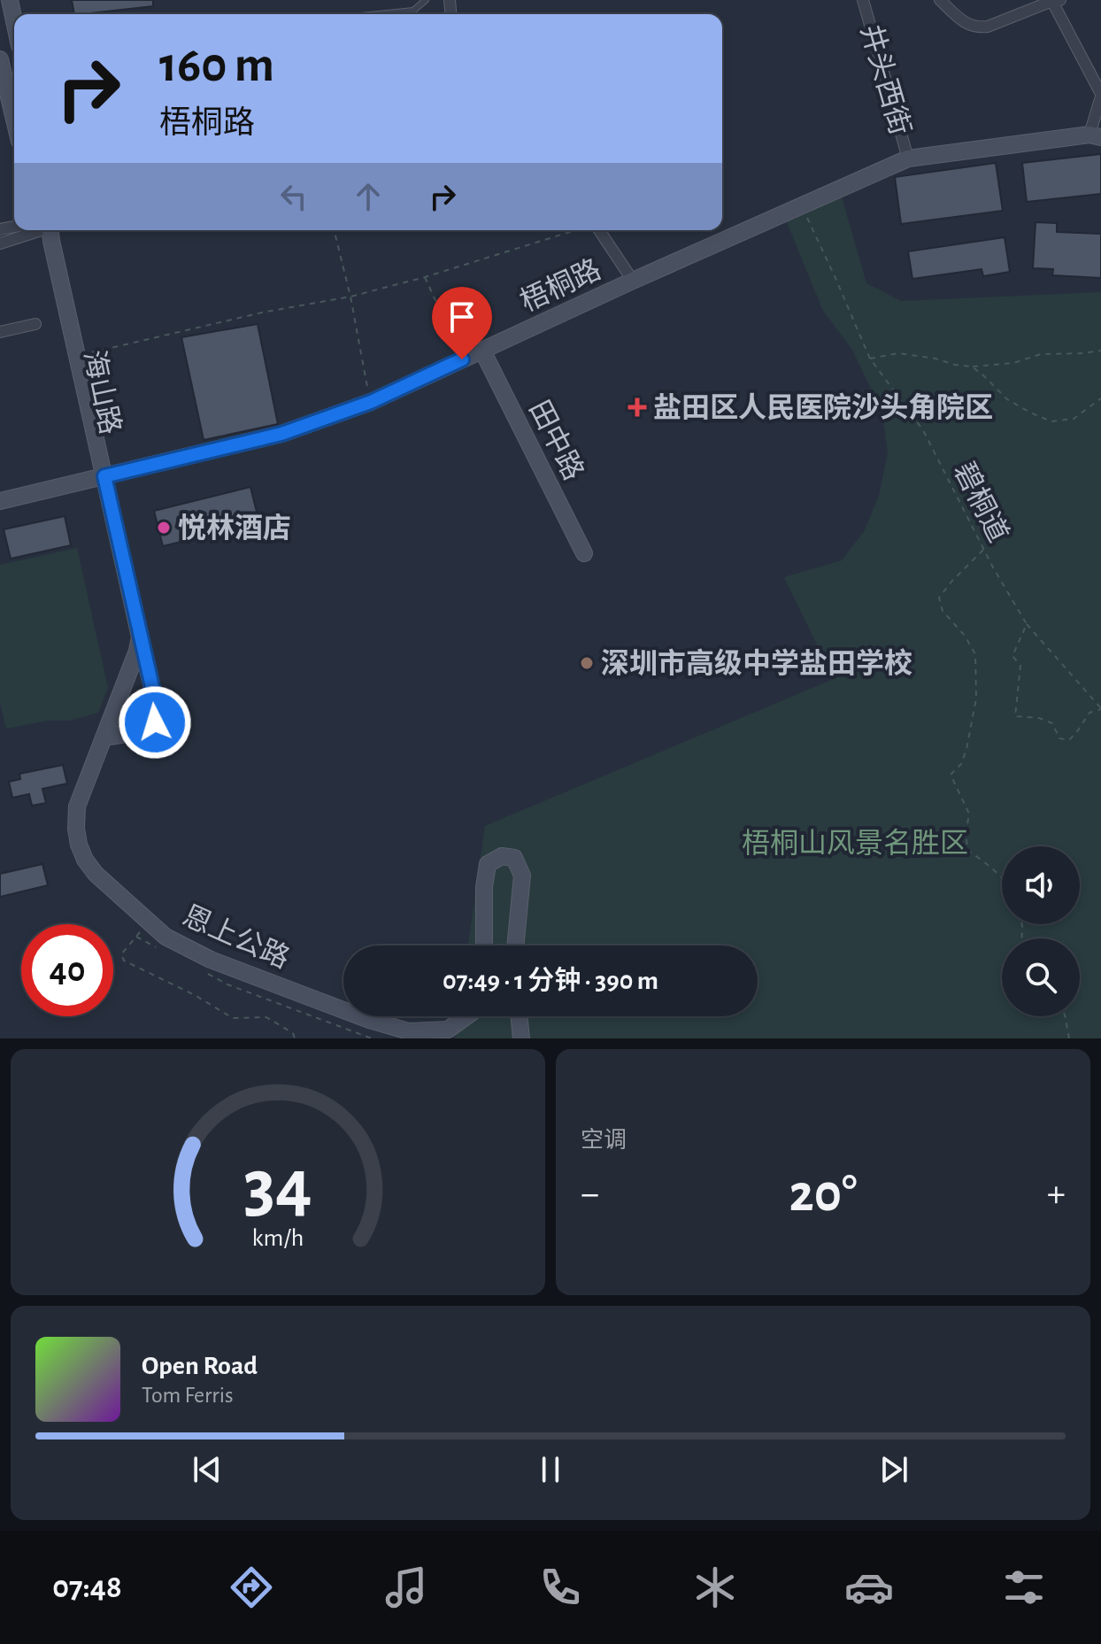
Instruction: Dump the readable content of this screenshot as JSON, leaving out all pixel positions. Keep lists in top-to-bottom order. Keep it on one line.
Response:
{"streets":{"street":["井头西街","梧桐路","海山路","田中路","恩上公路"],"path":["碧桐道"]},"crossings":[["井头西街","梧桐路"],["梧桐路","海山路"],["梧桐路","田中路"],["海山路","恩上公路"]],"parks":["梧桐山风景名胜区"],"places":{"health":["盐田区人民医院沙头角院区"],"other":["悦林酒店","深圳市高级中学盐田学校"]},"page":{"turn":["160 m","梧桐路"],"limit":"40","trip":"07:49 · 1 分钟 · 390 m","tile":"空调","heat":["−","20°","+"],"song":["Open Road","Tom Ferris"],"tabs":"07:48","gauge":["34","km/h"]}}
